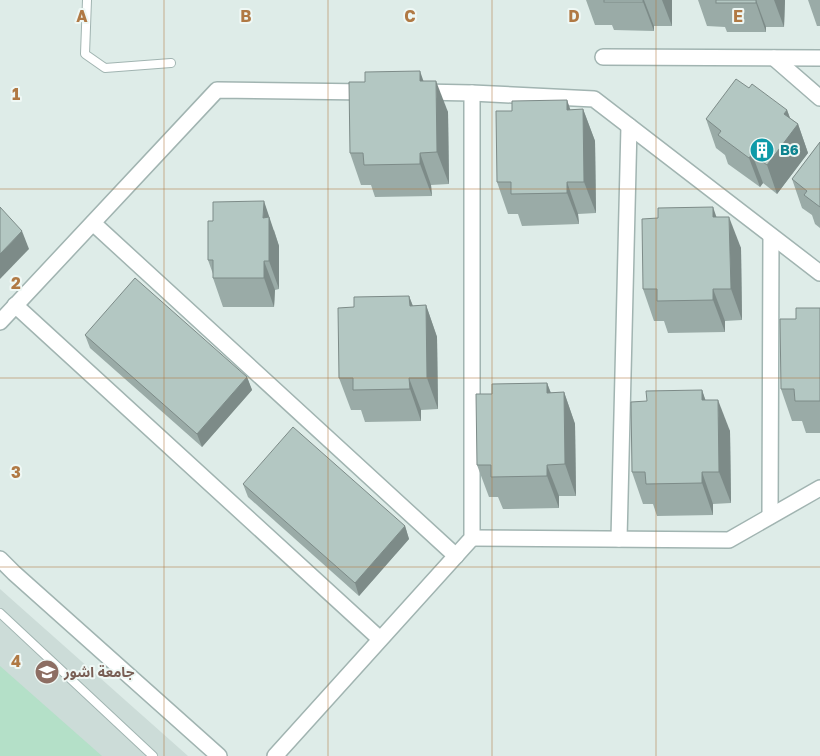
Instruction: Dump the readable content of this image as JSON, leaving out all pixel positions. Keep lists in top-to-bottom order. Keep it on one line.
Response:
{"places":{"building":["B6"],"school or university":["جامعة اشور"]},"grid":{"columns":["A","B","C","D","E"],"rows":["1","2","3","4"]}}
